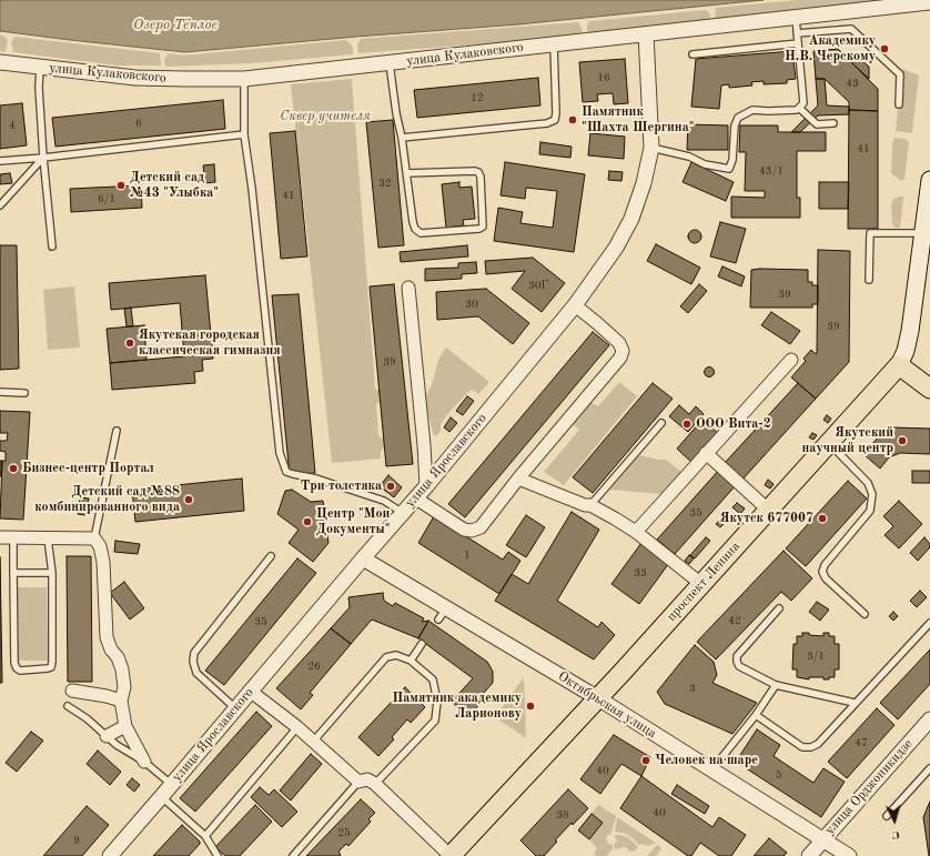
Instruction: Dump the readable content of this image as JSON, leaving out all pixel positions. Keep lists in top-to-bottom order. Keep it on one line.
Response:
{"streets":{"main road":["проспект Ленина"],"street":["улица Кулаковского","улица Ярославского","Октябрьская улица","улица Орджоникидзе"]},"crossings":[["улица Кулаковского","улица Ярославского"],["улица Ярославского","Октябрьская улица"],["проспект Ленина","Октябрьская улица"],["Октябрьская улица","улица Орджоникидзе"]],"water":["Озеро Тёплое"],"parks":["Сквер учителя"],"places":["Академику Н.В. Черскому","Памятник \"Шахта Шергина\"","Детский сад №43 \"Улыбка\"","Якутская городская классическая гимназия","ООО Вита-2","Якутский научный центр","Бизнес-центр Портал","Три толстяка","Детский сад №88 комбинированного вида","Якутск 677007","Центр \"Мои Документы\"","Памятник академику Ларионову","Человек на шаре"],"house_numbers":["16","43","12","6","4","41","43/1","32","41","6/1","30Г","39","30","39","39","35","1","33","42","35","3/1","26","3","47","40","5","40","38","25","9"],"north":"bottom"}
